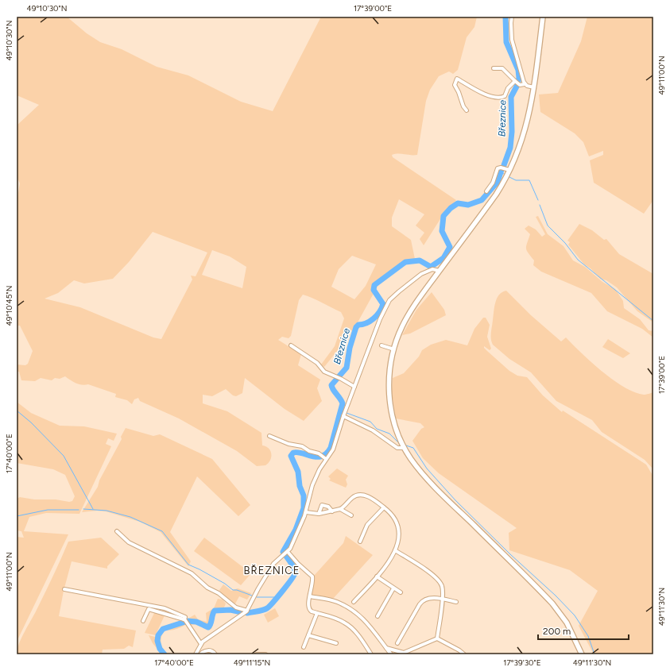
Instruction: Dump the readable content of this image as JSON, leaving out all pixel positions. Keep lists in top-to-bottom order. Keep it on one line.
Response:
{"districts":["BŘEZNICE"],"water":["Březnice"],"scale_bar":"200 m","coordinates":["49°10'30\"N","17°39'00\"E","49°11'00\"N","49°10'45\"N","17°40'00\"E","49°11'30\"N","49°11'15\"N","17°39'30\"E"]}
